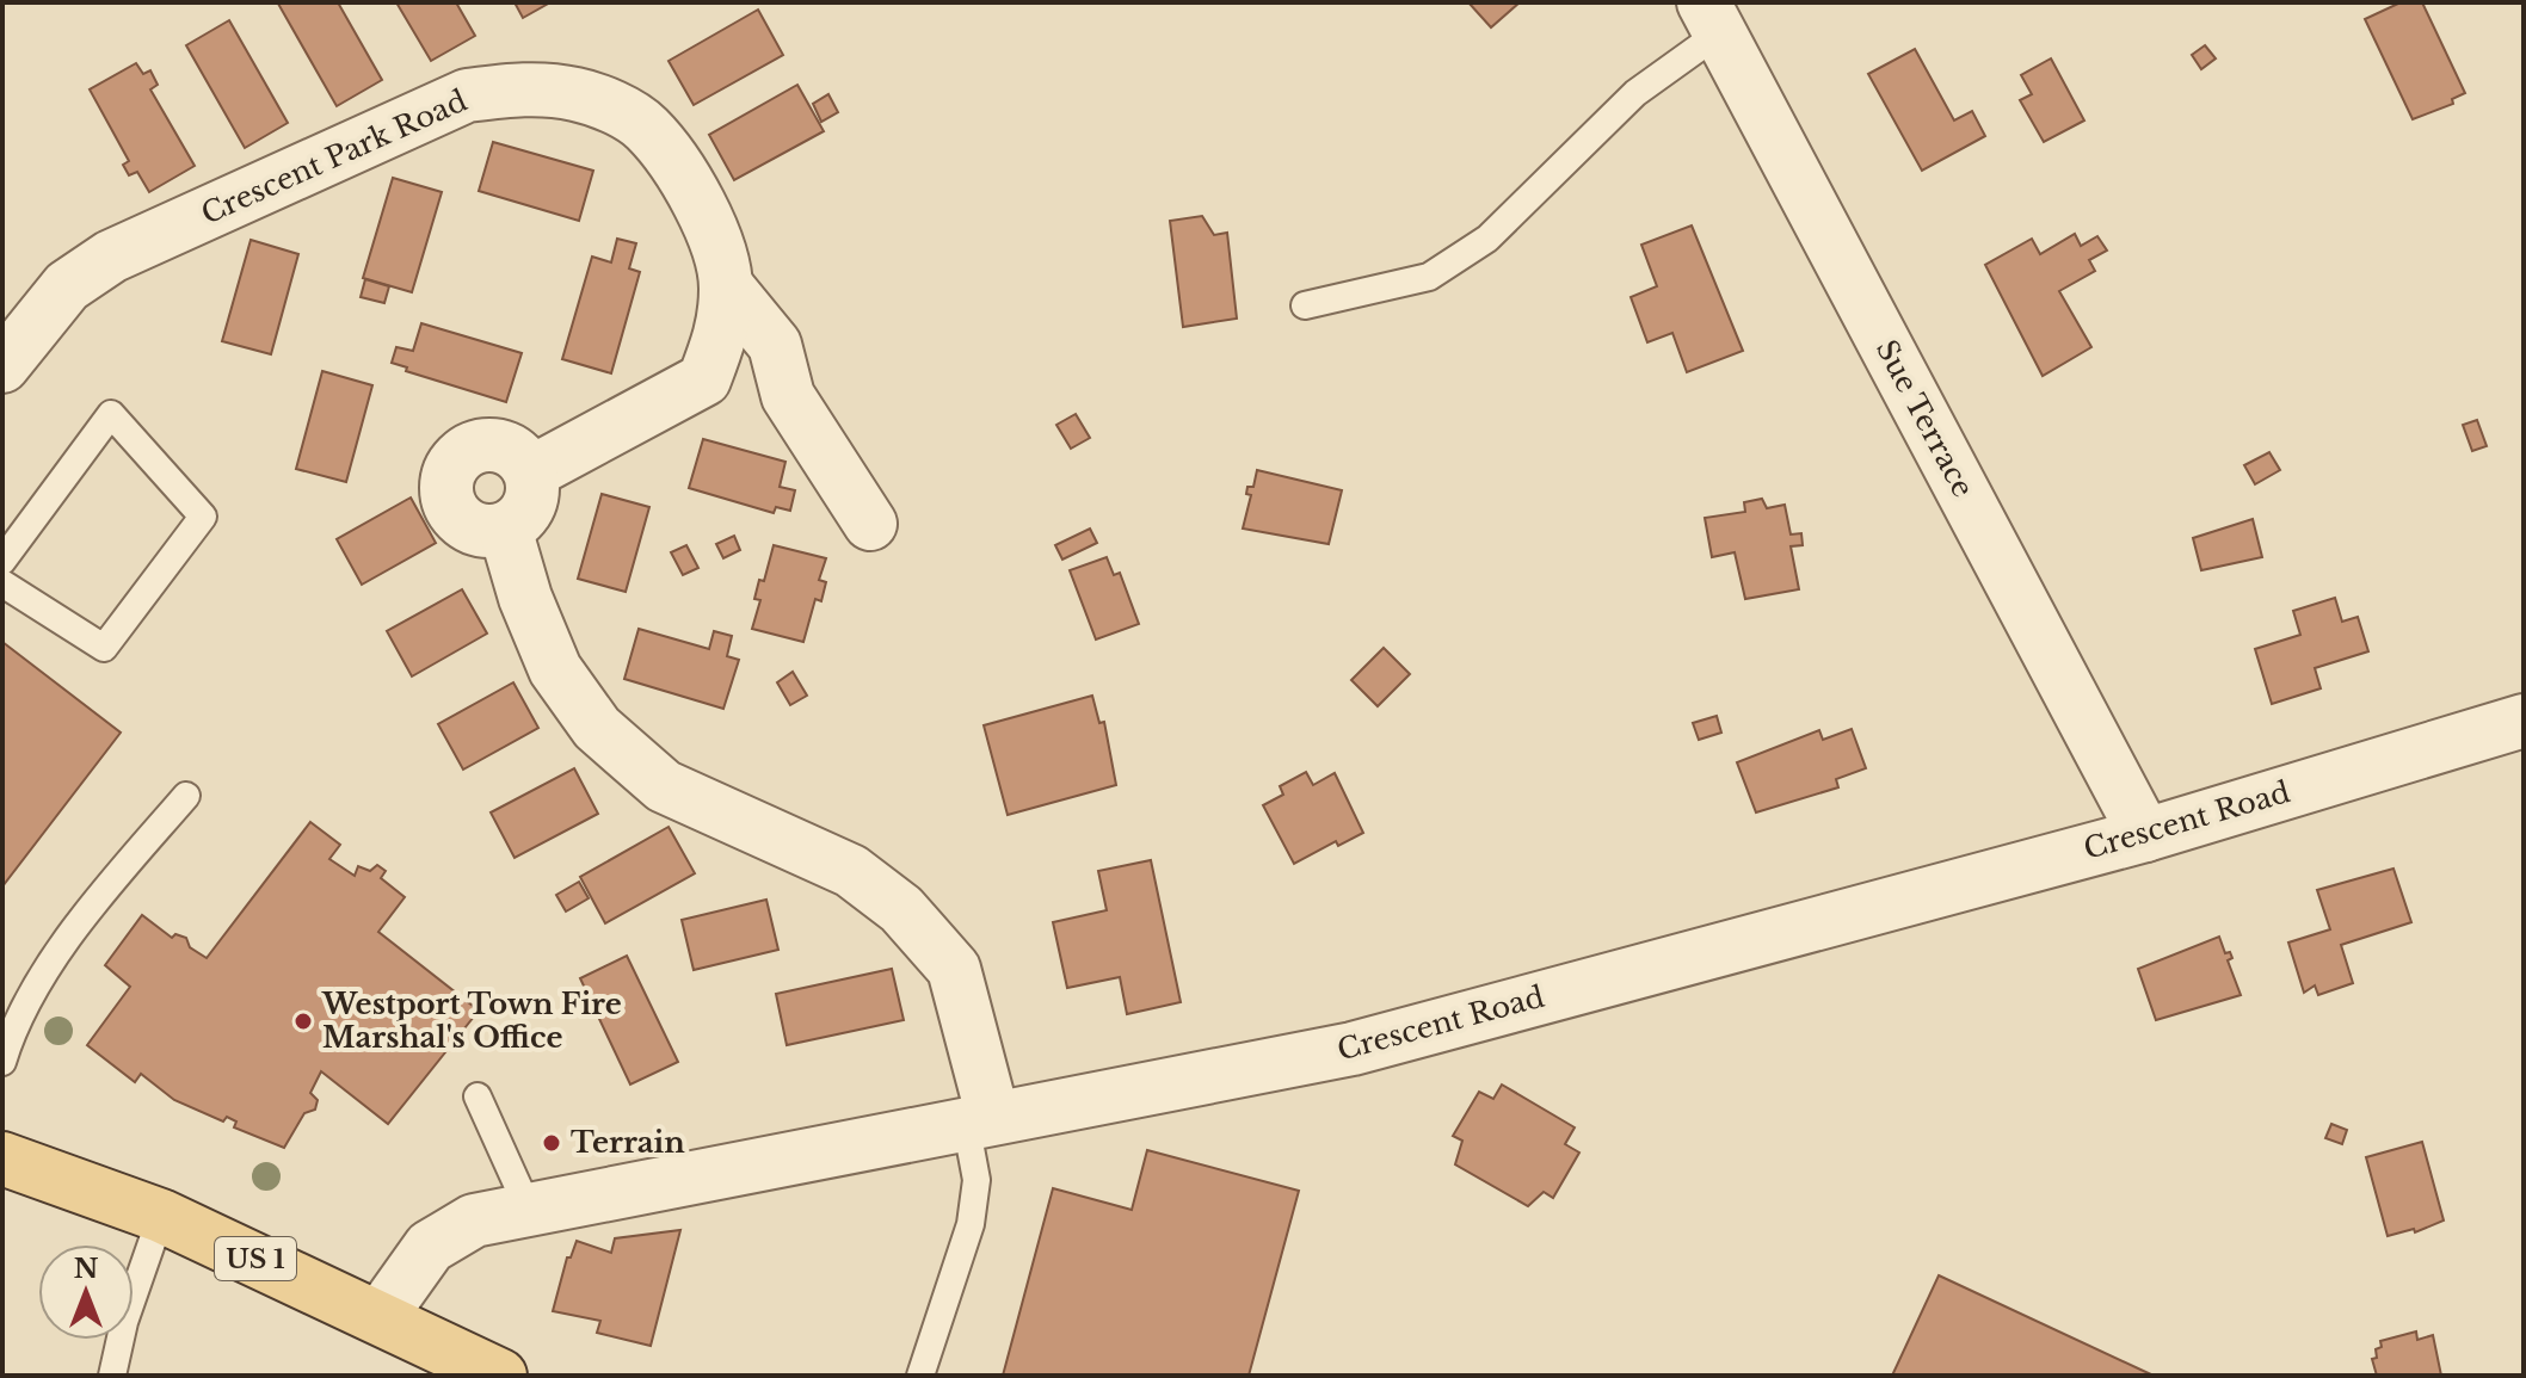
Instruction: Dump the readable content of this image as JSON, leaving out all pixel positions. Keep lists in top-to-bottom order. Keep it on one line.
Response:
{"streets":{"main road":["US 1"],"street":["Crescent Park Road","Sue Terrace","Crescent Road"]},"crossings":[["Sue Terrace","Crescent Road"],["Crescent Road","US 1"]],"places":["Westport Town Fire Marshal's Office","Terrain"],"north":"top"}
